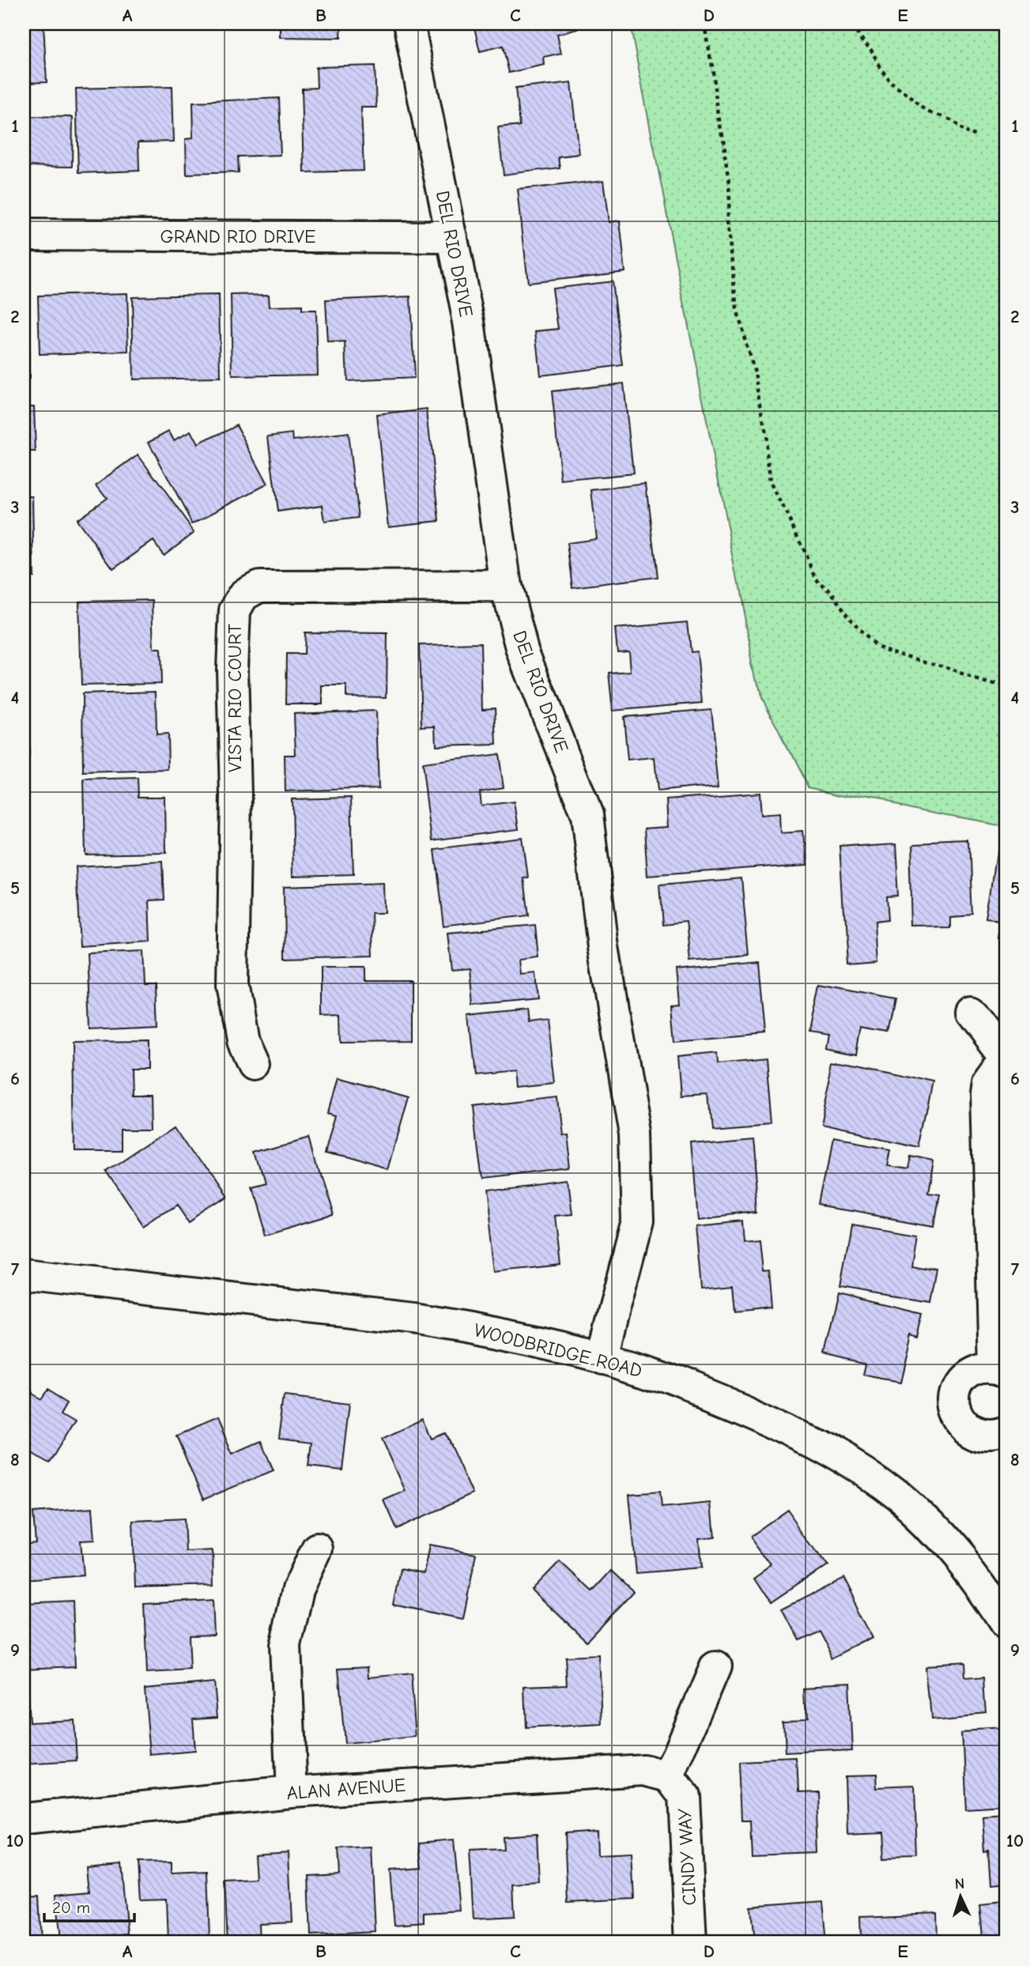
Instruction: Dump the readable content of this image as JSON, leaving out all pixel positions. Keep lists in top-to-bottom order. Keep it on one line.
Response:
{"streets":{"street":["GRAND RIO DRIVE","DEL RIO DRIVE","VISTA RIO COURT","WOODBRIDGE ROAD","ALAN AVENUE","CINDY WAY"]},"crossings":[["GRAND RIO DRIVE","DEL RIO DRIVE"],["DEL RIO DRIVE","VISTA RIO COURT"],["DEL RIO DRIVE","WOODBRIDGE ROAD"],["ALAN AVENUE","CINDY WAY"]],"scale_bar":"20 m","north":"top","grid":{"columns":["A","B","C","D","E"],"rows":["1","2","3","4","5","6","7","8","9","10"]}}
